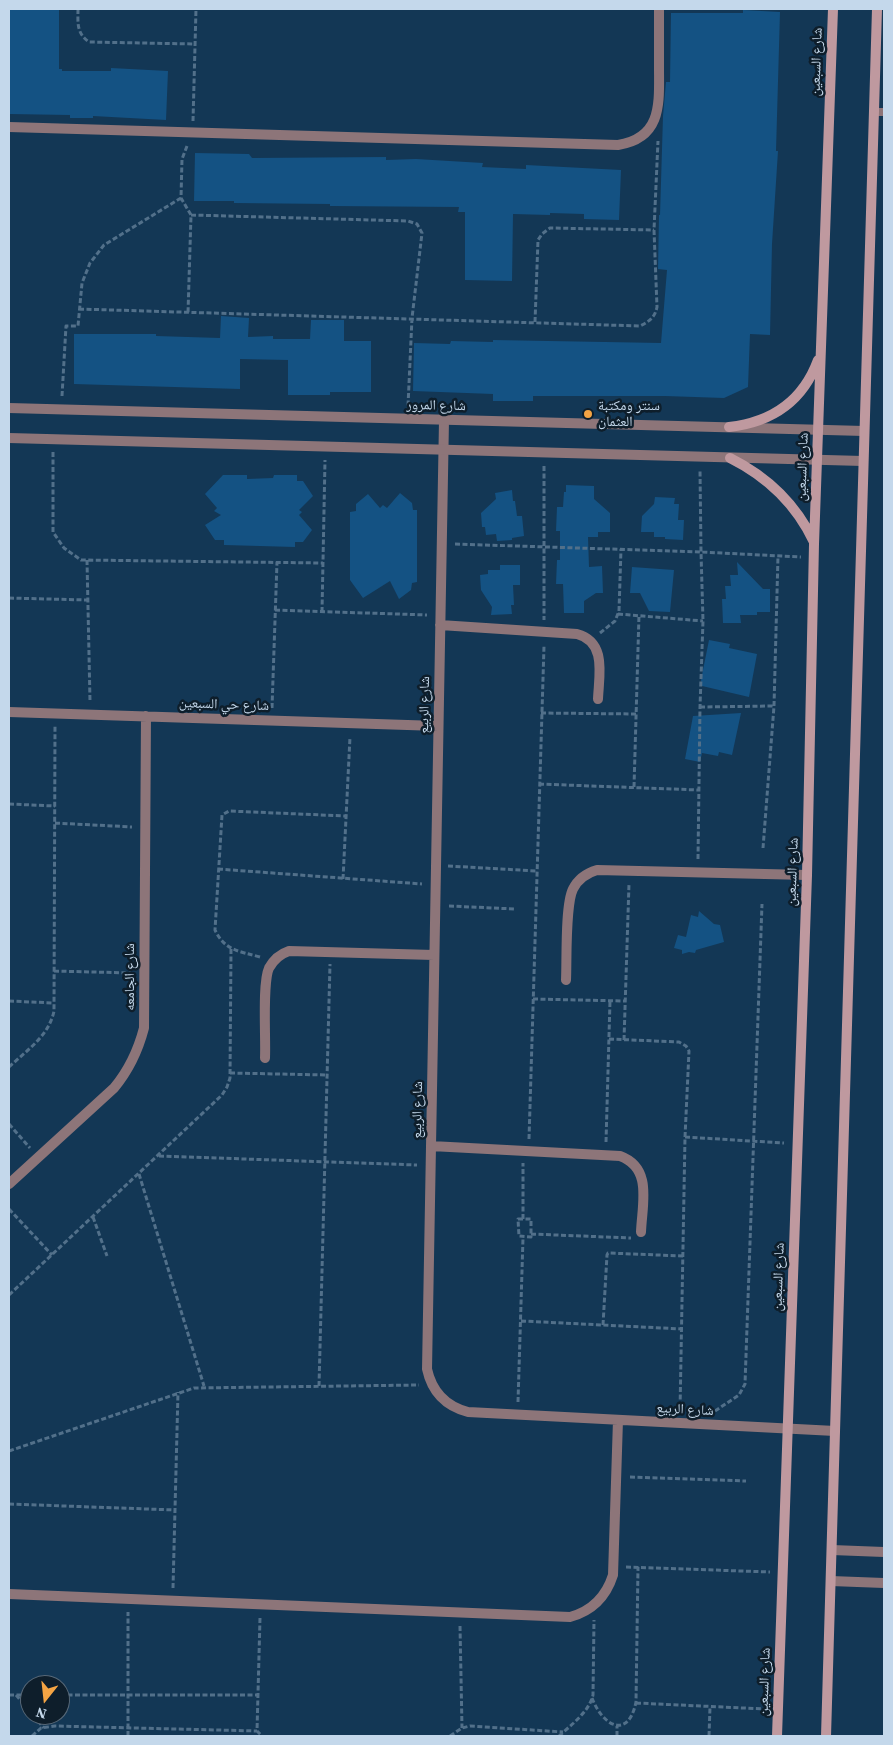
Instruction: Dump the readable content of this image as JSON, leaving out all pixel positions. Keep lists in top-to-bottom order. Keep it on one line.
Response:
{"streets":{"main road":["شارع السبعين"],"street":["شارع المرور","شارع حي السبعين","شارع الربيع","شارع الجامعه"]},"crossings":[["شارع السبعين","شارع المرور"],["شارع السبعين","شارع الربيع"],["شارع المرور","شارع الربيع"],["شارع حي السبعين","شارع الربيع"],["شارع حي السبعين","شارع الجامعه"]],"places":["سنتر ومكتبة العثمان"],"north":"bottom"}
